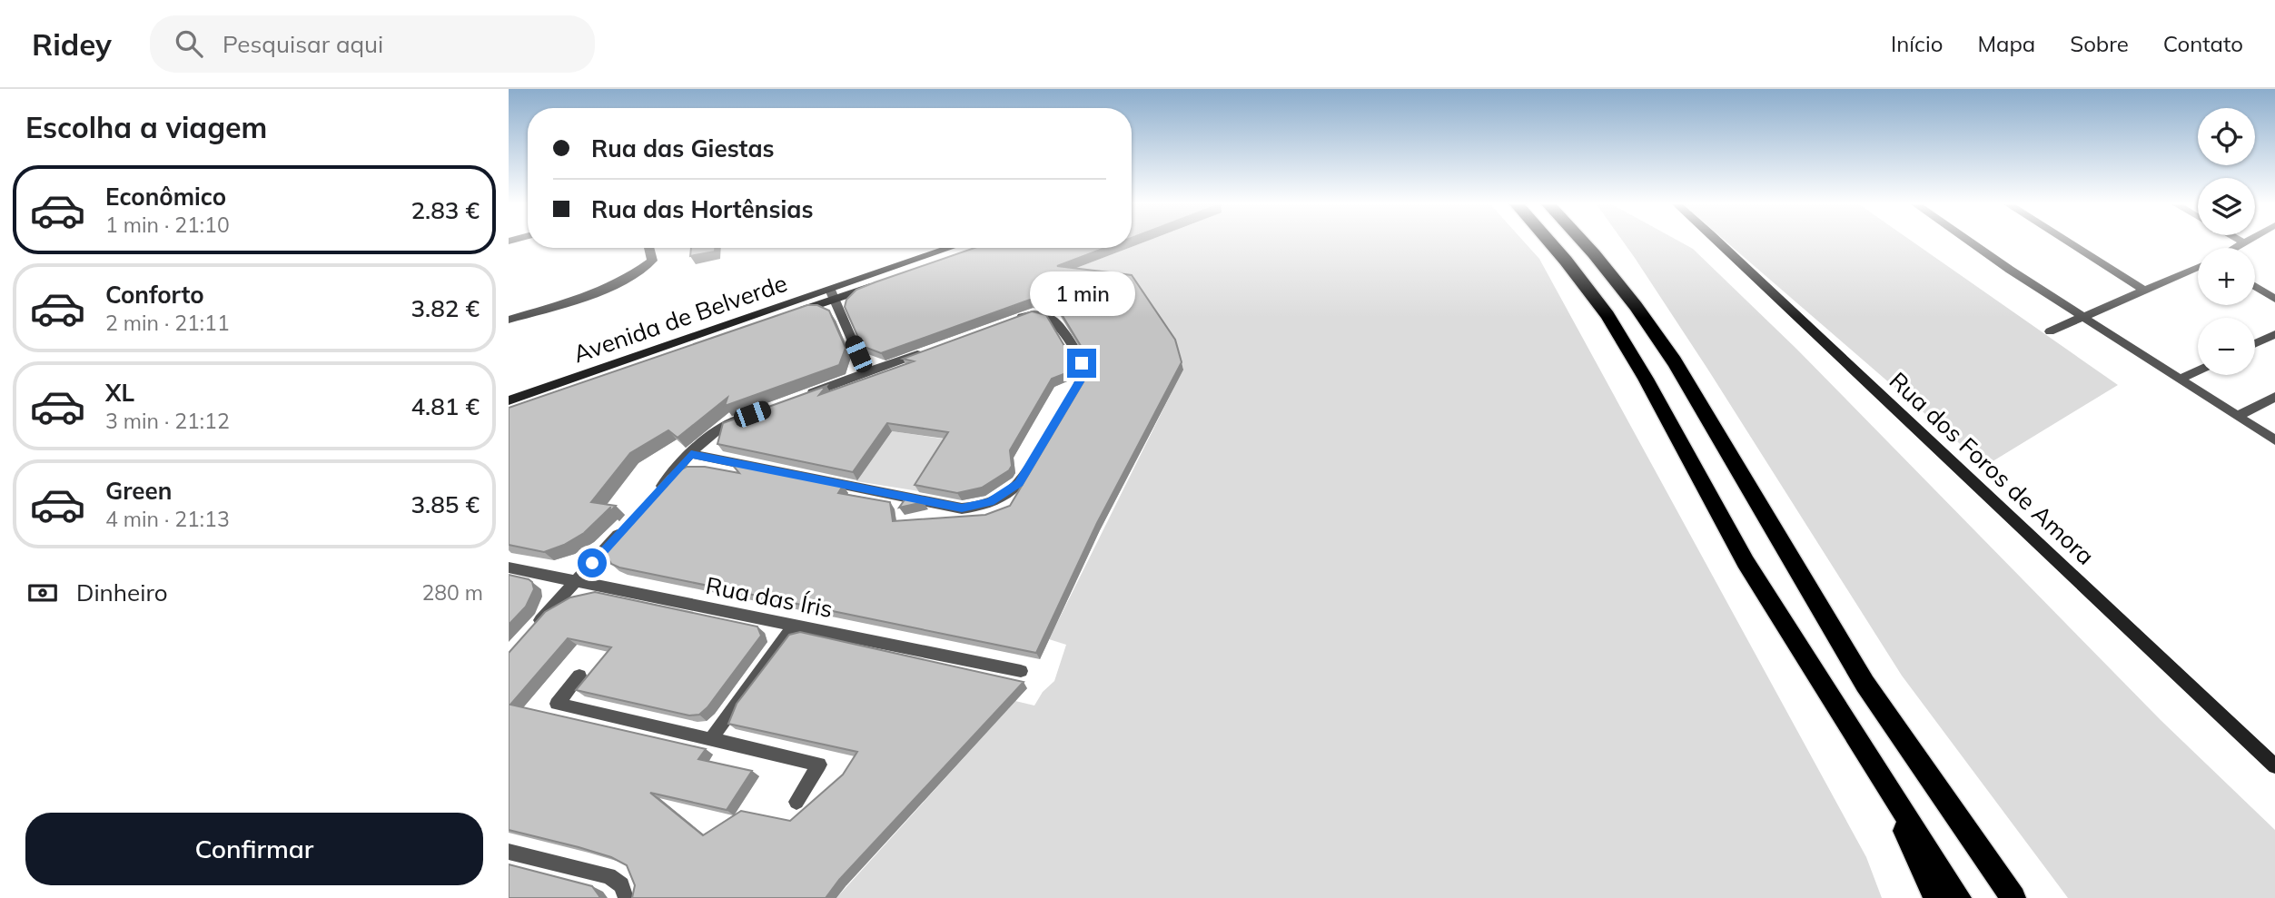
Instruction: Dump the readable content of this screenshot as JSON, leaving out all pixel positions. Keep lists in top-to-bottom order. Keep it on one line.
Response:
{"streets":{"main road":["Avenida de Belverde","Rua dos Foros de Amora"],"street":["Rua das Íris"]},"page":{"header":"Ridey","search":"Pesquisar aqui","nav":["Início","Mapa","Sobre","Contato"],"heading":"Escolha a viagem","map_buttons":["+","−"],"banner":["Rua das Giestas","Rua das Hortênsias"],"list":[{"name":"Econômico","note":"1 min · 21:10","value":"2.83 €"},{"name":"Conforto","note":"2 min · 21:11","value":"3.82 €"},{"name":"XL","note":"3 min · 21:12","value":"4.81 €"},{"name":"Green","note":"4 min · 21:13","value":"3.85 €"}],"bubble":"1 min","pay":["Dinheiro","280 m"],"buttons":"Confirmar"}}
